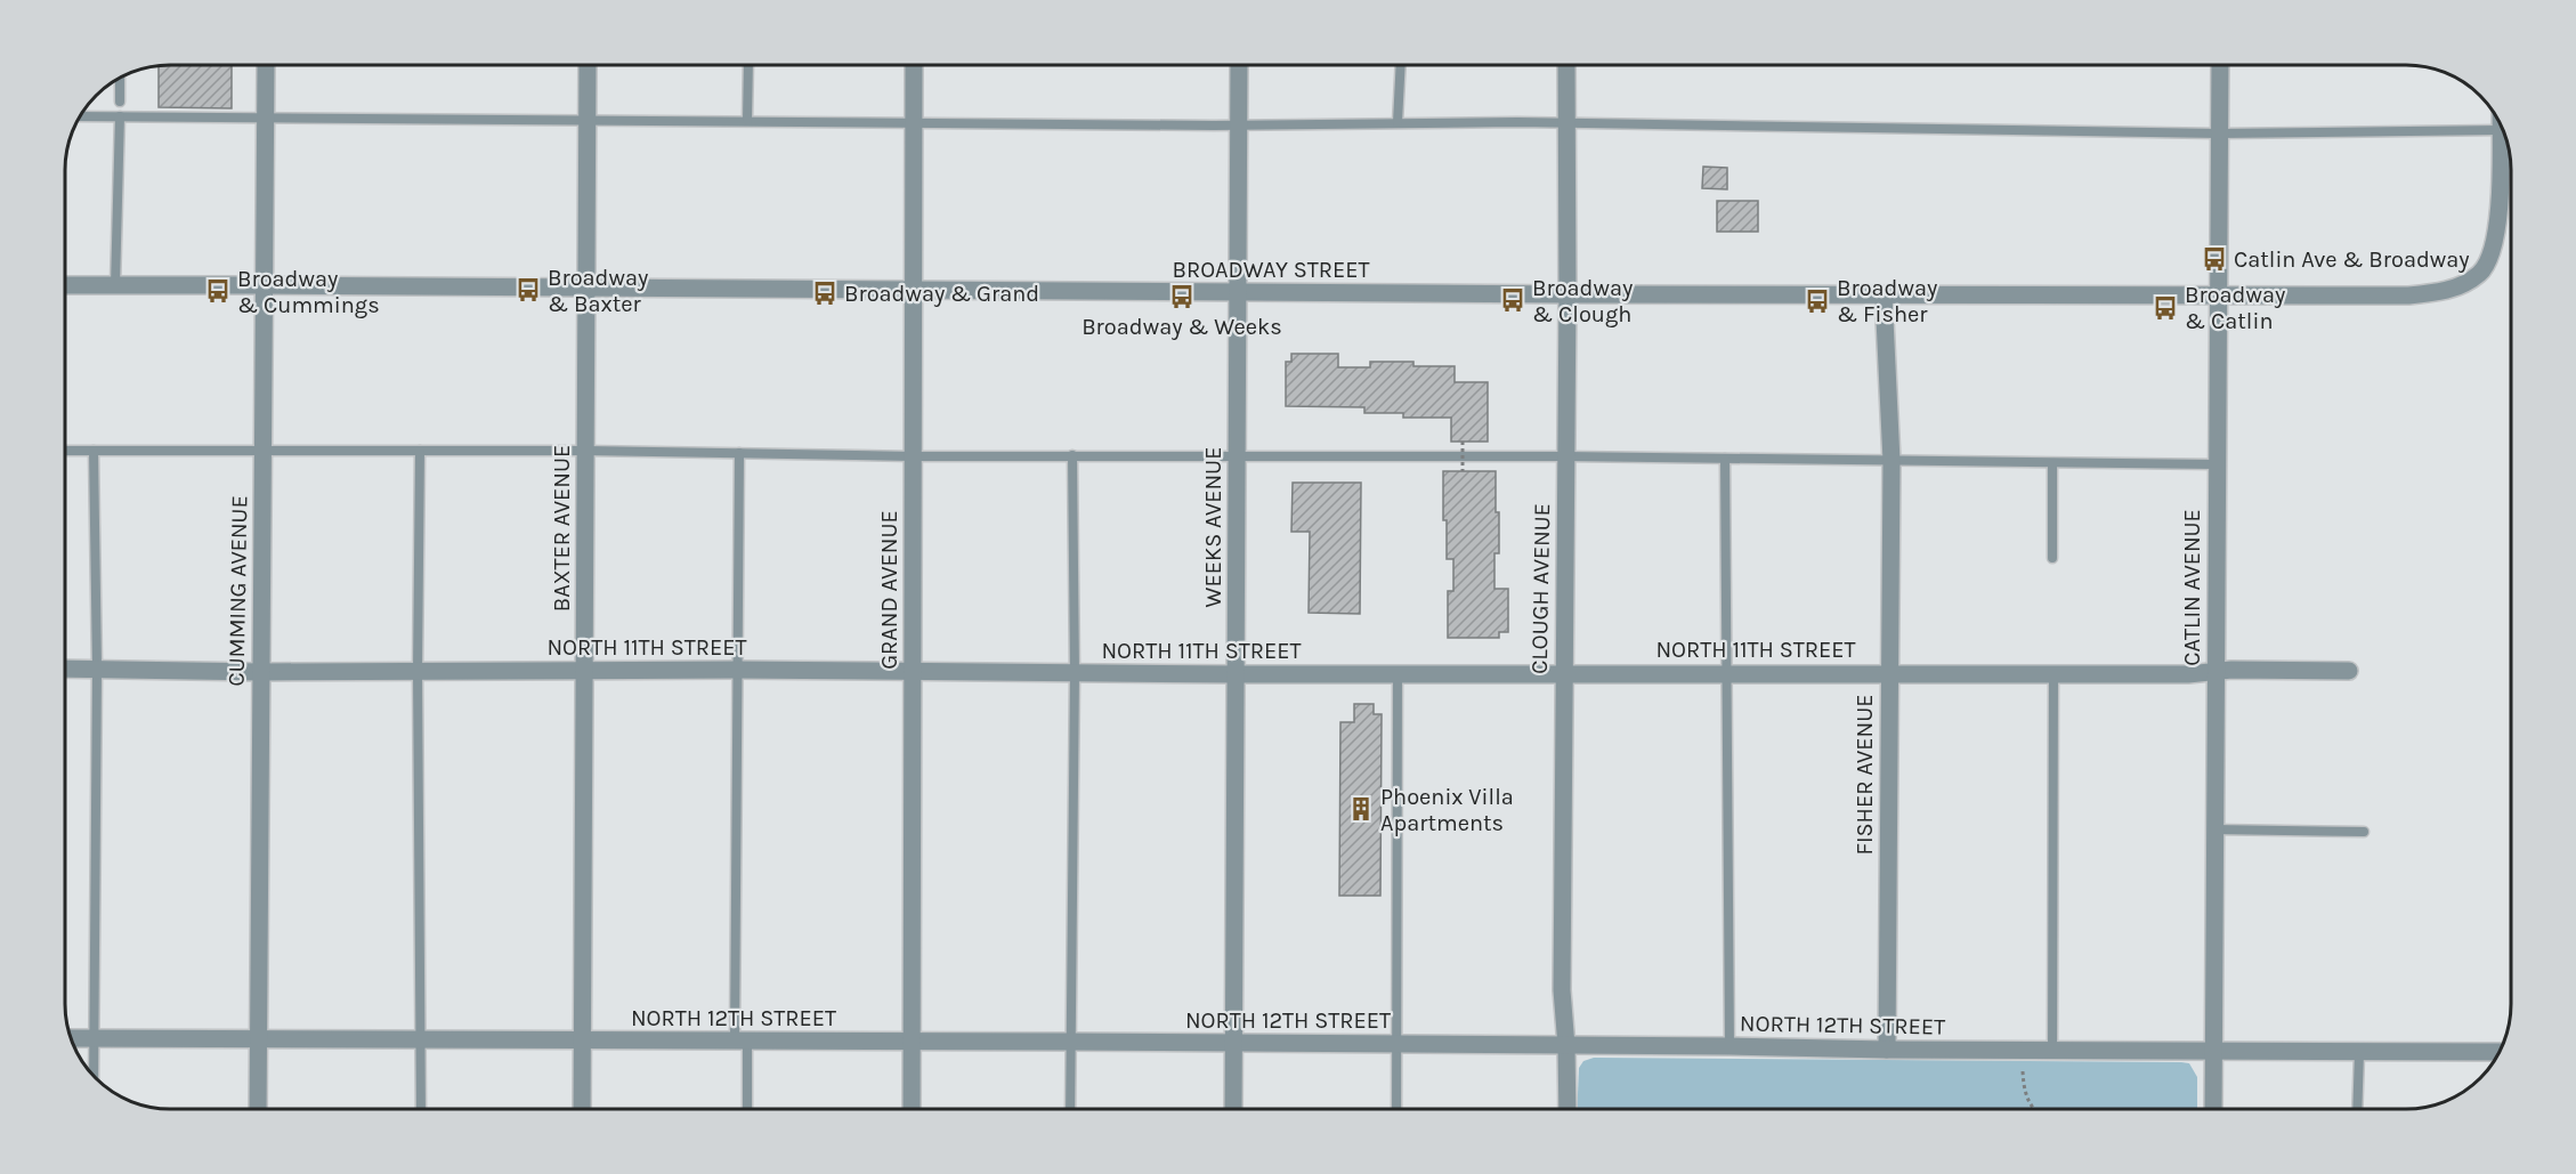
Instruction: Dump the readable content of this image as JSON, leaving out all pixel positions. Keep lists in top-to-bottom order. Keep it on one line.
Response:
{"streets":{"street":["BROADWAY STREET","WEEKS AVENUE","BAXTER AVENUE","CATLIN AVENUE","CLOUGH AVENUE","GRAND AVENUE","CUMMING AVENUE","NORTH 11TH STREET","FISHER AVENUE","NORTH 12TH STREET"]},"crossings":[["BROADWAY STREET","WEEKS AVENUE"],["BROADWAY STREET","BAXTER AVENUE"],["BROADWAY STREET","CATLIN AVENUE"],["BROADWAY STREET","CLOUGH AVENUE"],["BROADWAY STREET","GRAND AVENUE"],["BROADWAY STREET","CUMMING AVENUE"],["BROADWAY STREET","FISHER AVENUE"],["WEEKS AVENUE","NORTH 11TH STREET"],["WEEKS AVENUE","NORTH 12TH STREET"],["BAXTER AVENUE","NORTH 11TH STREET"],["BAXTER AVENUE","NORTH 12TH STREET"],["CATLIN AVENUE","NORTH 11TH STREET"],["CATLIN AVENUE","NORTH 12TH STREET"],["CLOUGH AVENUE","NORTH 11TH STREET"],["CLOUGH AVENUE","NORTH 12TH STREET"],["GRAND AVENUE","NORTH 11TH STREET"],["GRAND AVENUE","NORTH 12TH STREET"],["CUMMING AVENUE","NORTH 11TH STREET"],["CUMMING AVENUE","NORTH 12TH STREET"],["NORTH 11TH STREET","FISHER AVENUE"],["FISHER AVENUE","NORTH 12TH STREET"]],"places":{"bus stop":["Catlin Ave & Broadway","Broadway & Baxter","Broadway & Cummings","Broadway & Grand","Broadway & Weeks","Broadway & Clough","Broadway & Fisher","Broadway & Catlin"],"building":["Phoenix Villa Apartments"]}}
